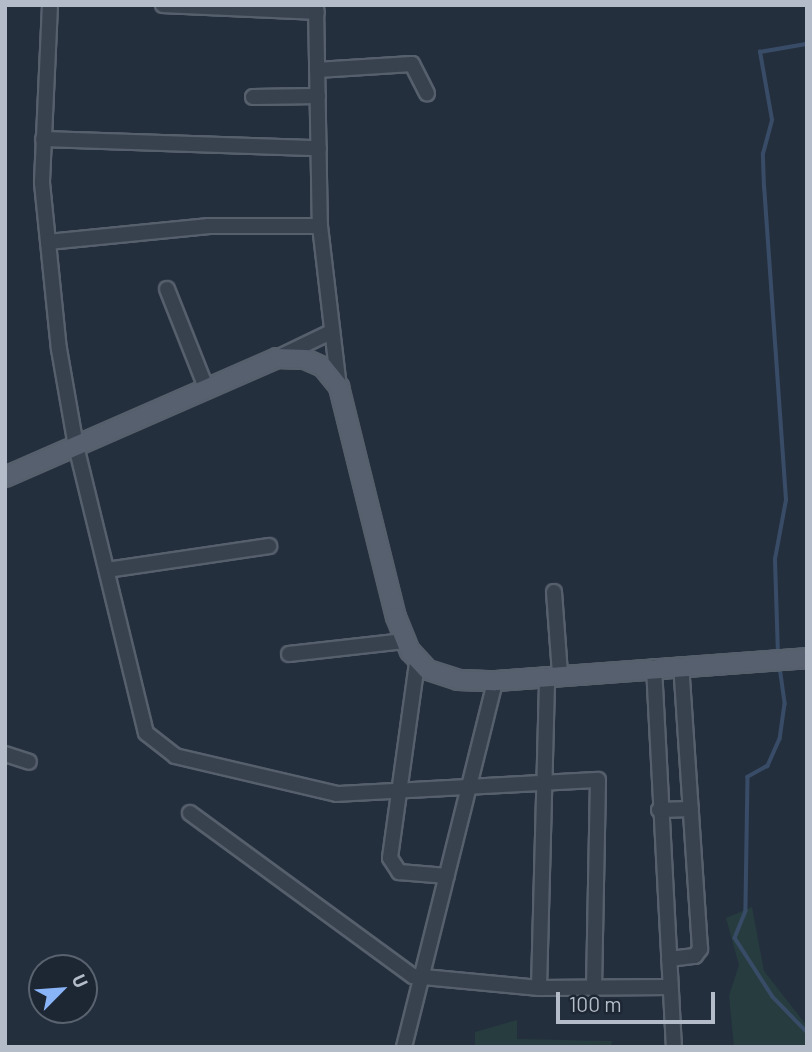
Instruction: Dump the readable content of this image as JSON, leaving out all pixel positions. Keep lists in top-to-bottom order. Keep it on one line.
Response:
{"scale_bar":"100 m","north":"top right"}
